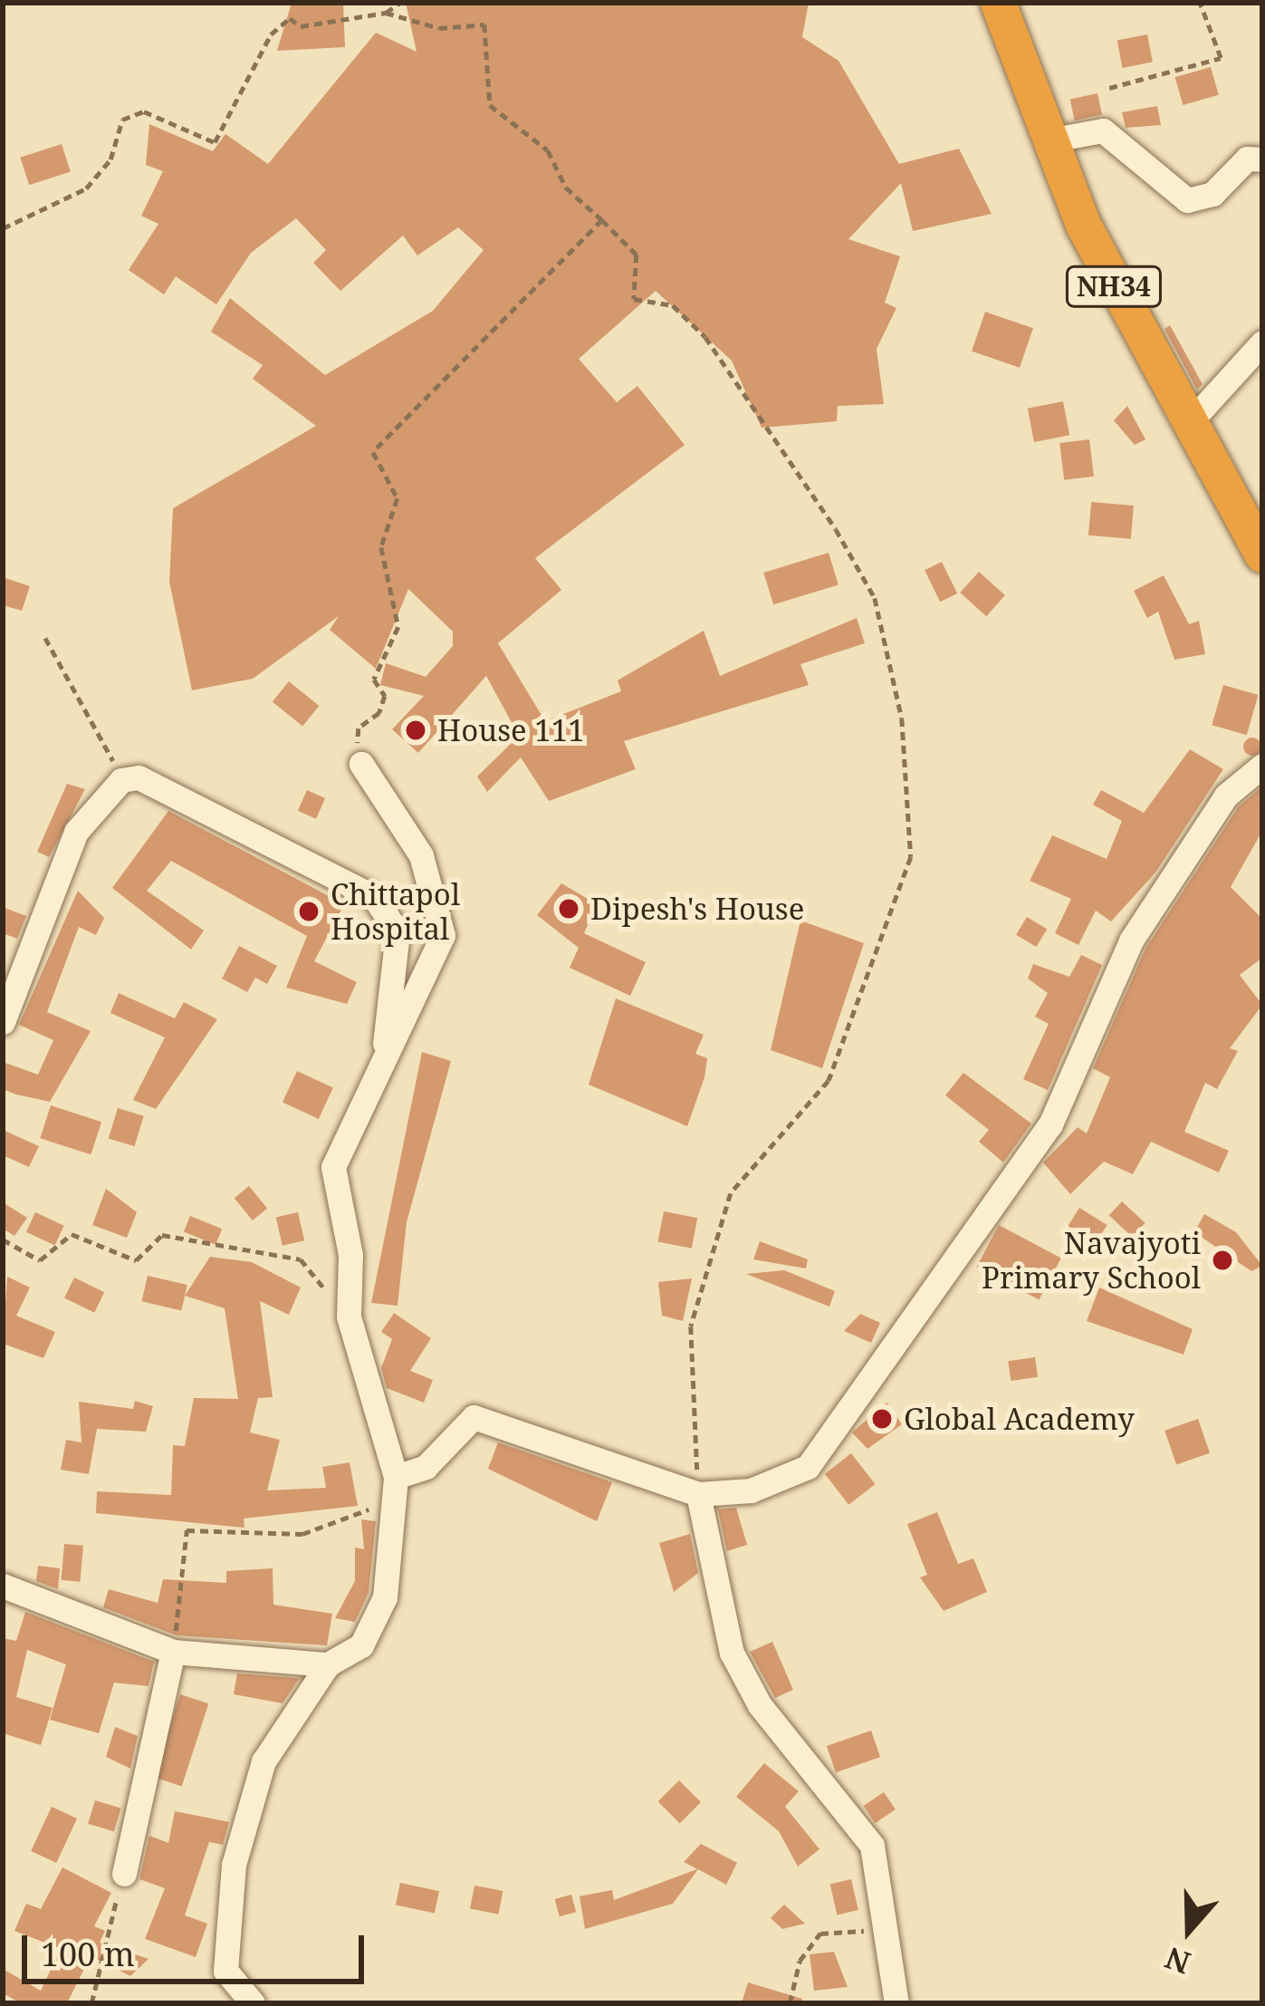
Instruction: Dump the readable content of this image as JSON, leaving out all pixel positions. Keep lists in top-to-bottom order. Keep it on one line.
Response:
{"streets":{"highway":["NH34"]},"places":["House 111","Dipesh's House","Chittapol Hospital","Navajyoti Primary School","Global Academy"],"scale_bar":"100 m","north":"bottom"}
